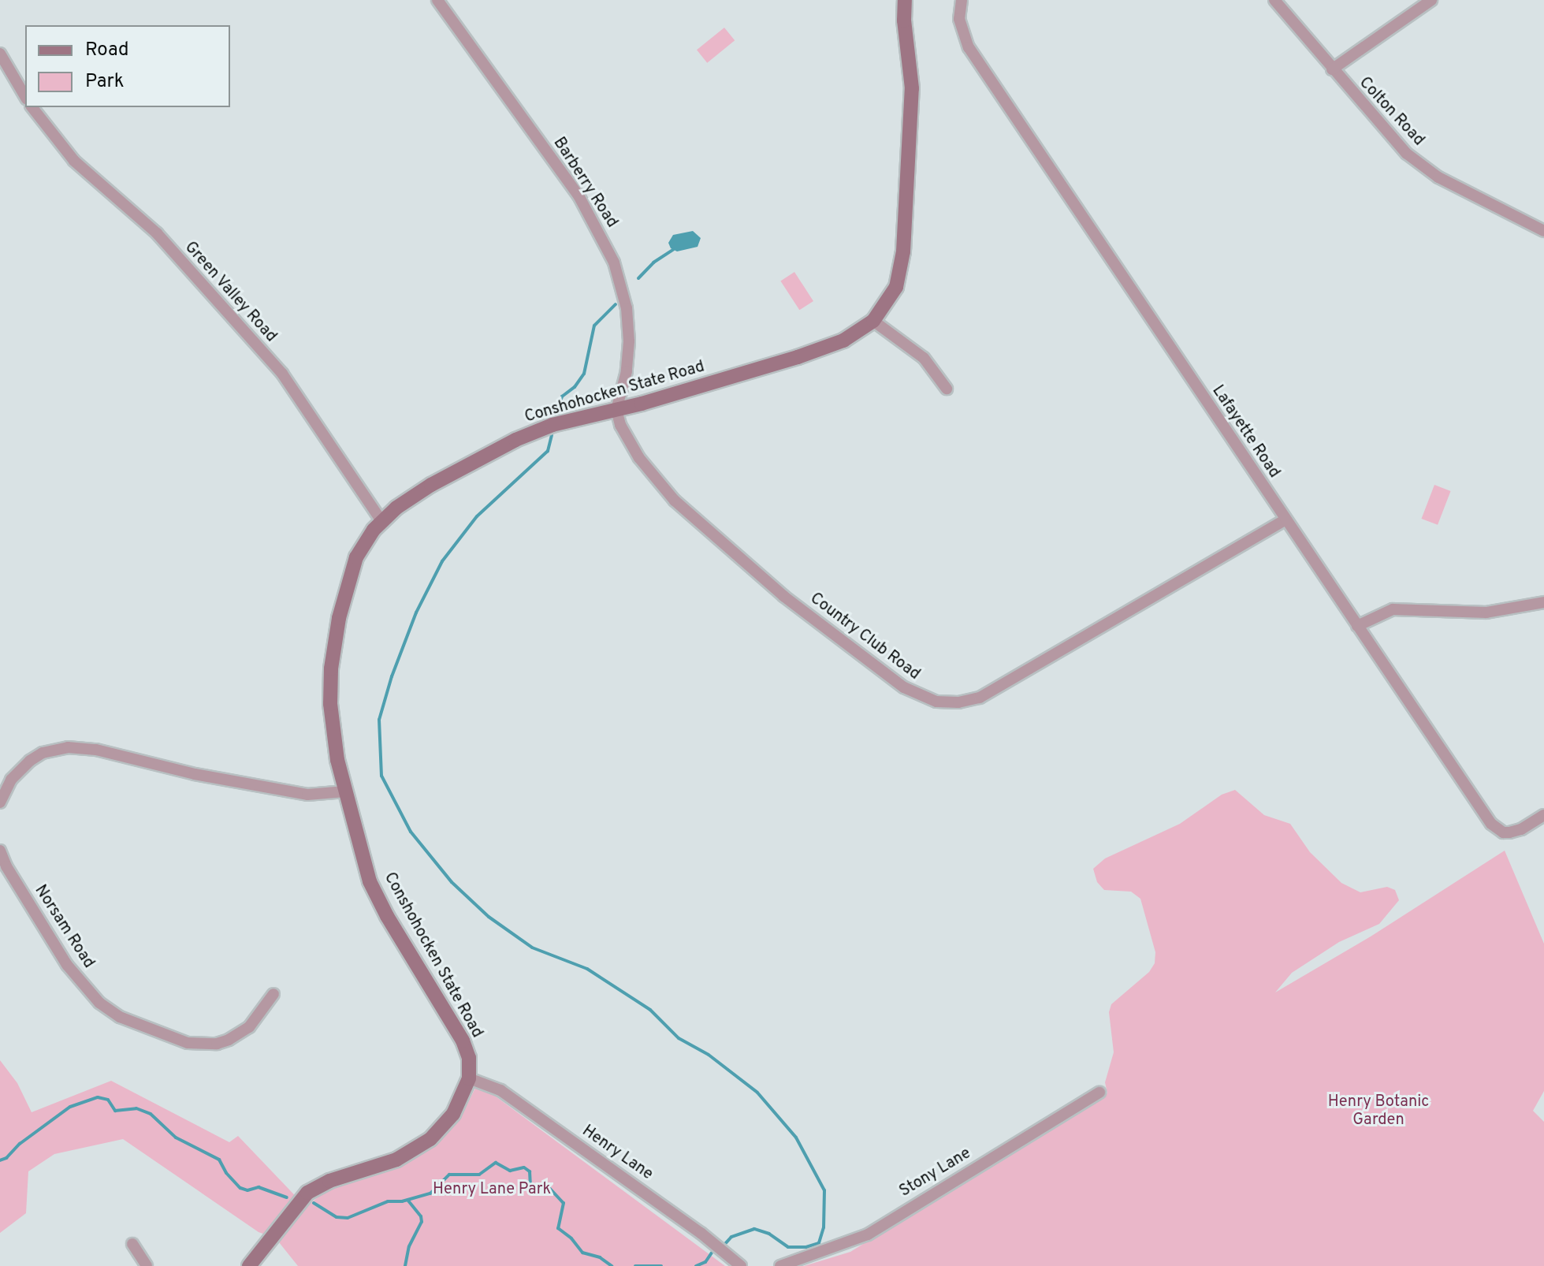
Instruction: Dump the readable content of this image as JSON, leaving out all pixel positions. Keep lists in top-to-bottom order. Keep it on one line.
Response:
{"streets":{"main road":["Conshohocken State Road"],"street":["Colton Road","Barberry Road","Green Valley Road","Lafayette Road","Country Club Road","Norsam Road","Henry Lane","Stony Lane"]},"crossings":[["Barberry Road","Conshohocken State Road"],["Barberry Road","Country Club Road"],["Green Valley Road","Conshohocken State Road"],["Conshohocken State Road","Country Club Road"],["Conshohocken State Road","Henry Lane"],["Lafayette Road","Country Club Road"]],"parks":["Henry Botanic Garden","Henry Lane Park"],"legend":["Road","Park"]}
